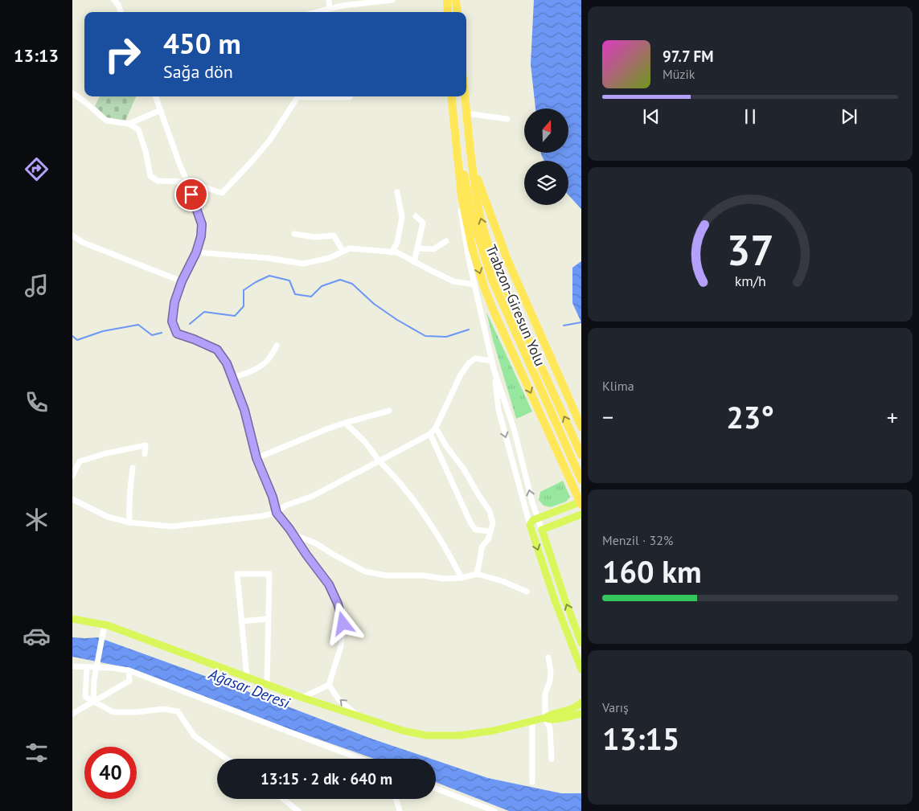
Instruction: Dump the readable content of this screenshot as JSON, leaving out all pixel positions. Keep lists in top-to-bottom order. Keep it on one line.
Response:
{"streets":{"highway":["Trabzon-Giresun Yolu"]},"water":["Ağasar Deresi"],"north":"top","page":{"tabs":"13:13","turn":["450 m","Sağa dön"],"song":["97.7 FM","Müzik"],"tile":["Klima",["Menzil · 32%","160 km"],["Varış","13:15"]],"heat":["−","23°","+"],"limit":"40","trip":"13:15 · 2 dk · 640 m","gauge":["37","km/h"]}}
